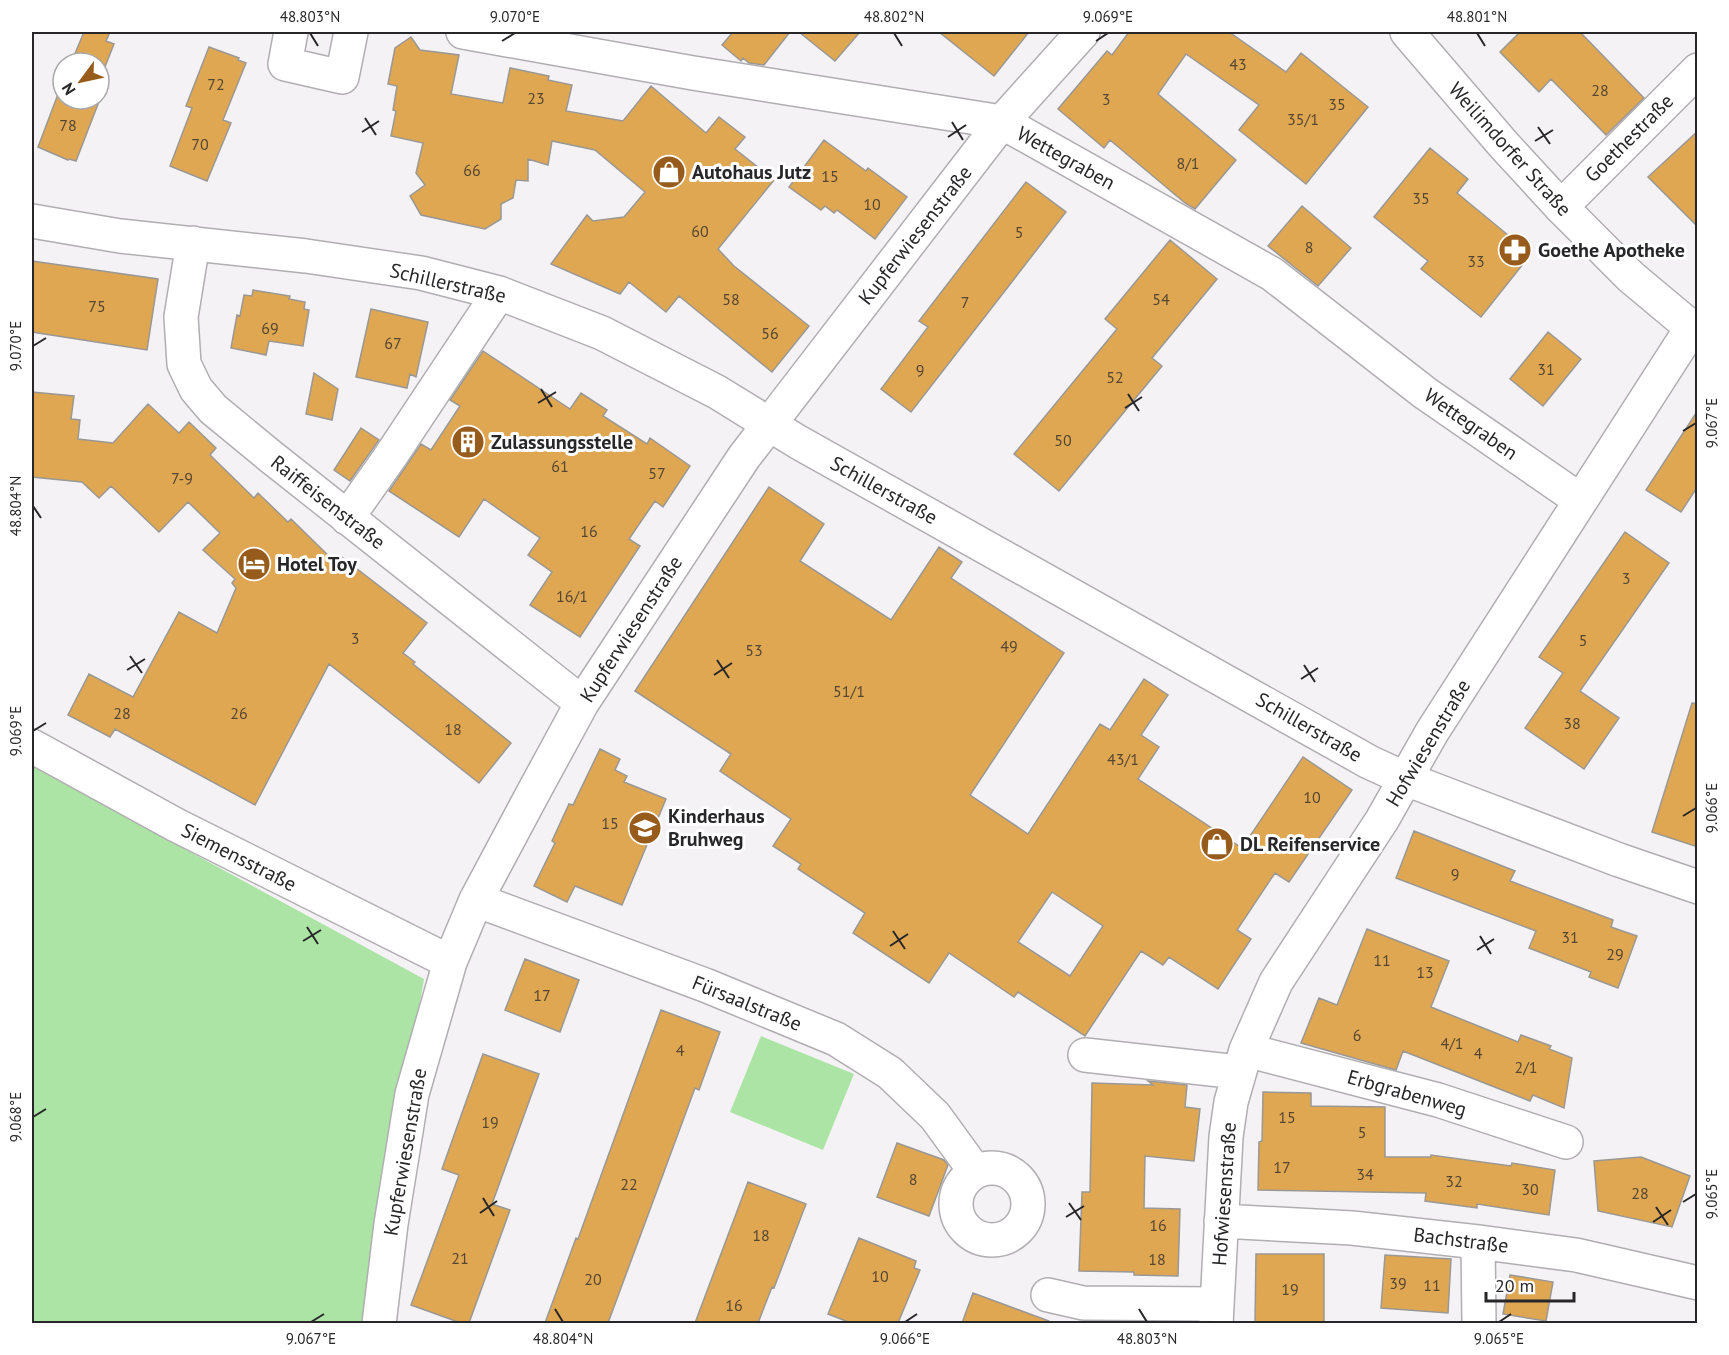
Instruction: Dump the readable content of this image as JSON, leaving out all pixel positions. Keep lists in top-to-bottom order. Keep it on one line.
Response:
{"streets":{"street":["Goethestraße","Weilimdorfer Straße","Wettegraben","Kupferwiesenstraße","Schillerstraße","Raiffeisenstraße","Hofwiesenstraße","Siemensstraße","Fürsaalstraße","Erbgrabenweg","Bachstraße"]},"crossings":[["Goethestraße","Weilimdorfer Straße"],["Weilimdorfer Straße","Hofwiesenstraße"],["Wettegraben","Kupferwiesenstraße"],["Wettegraben","Hofwiesenstraße"],["Kupferwiesenstraße","Schillerstraße"],["Kupferwiesenstraße","Raiffeisenstraße"],["Kupferwiesenstraße","Siemensstraße"],["Kupferwiesenstraße","Fürsaalstraße"],["Schillerstraße","Raiffeisenstraße"],["Schillerstraße","Hofwiesenstraße"],["Hofwiesenstraße","Erbgrabenweg"],["Hofwiesenstraße","Bachstraße"]],"places":{"shop":["Autohaus Jutz","DL Reifenservice"],"pharmacy":["Goethe Apotheke"],"building":["Zulassungsstelle"],"hotel":["Hotel Toy"],"school or university":["Kinderhaus Bruhweg"]},"house_numbers":["43","72","28","23","3","35","35/1","78","70","8/1","66","15","35","10","60","5","8","33","58","54","7","75","69","56","67","31","9","52","50","61","57","7-9","16","3","16/1","3","5","49","53","51/1","28","26","38","18","43/1","10","15","9","31","29","11","13","17","6","4/1","4","4","2/1","15","19","5","17","34","8","32","22","30","28","16","18","21","18","10","20","39","11","19","16"],"scale_bar":"20 m","north":"bottom left","coordinates":["48.803°N","9.070°E","48.802°N","9.069°E","48.801°N","9.067°E","48.804°N","9.066°E","9.068°E","9.065°E"]}
